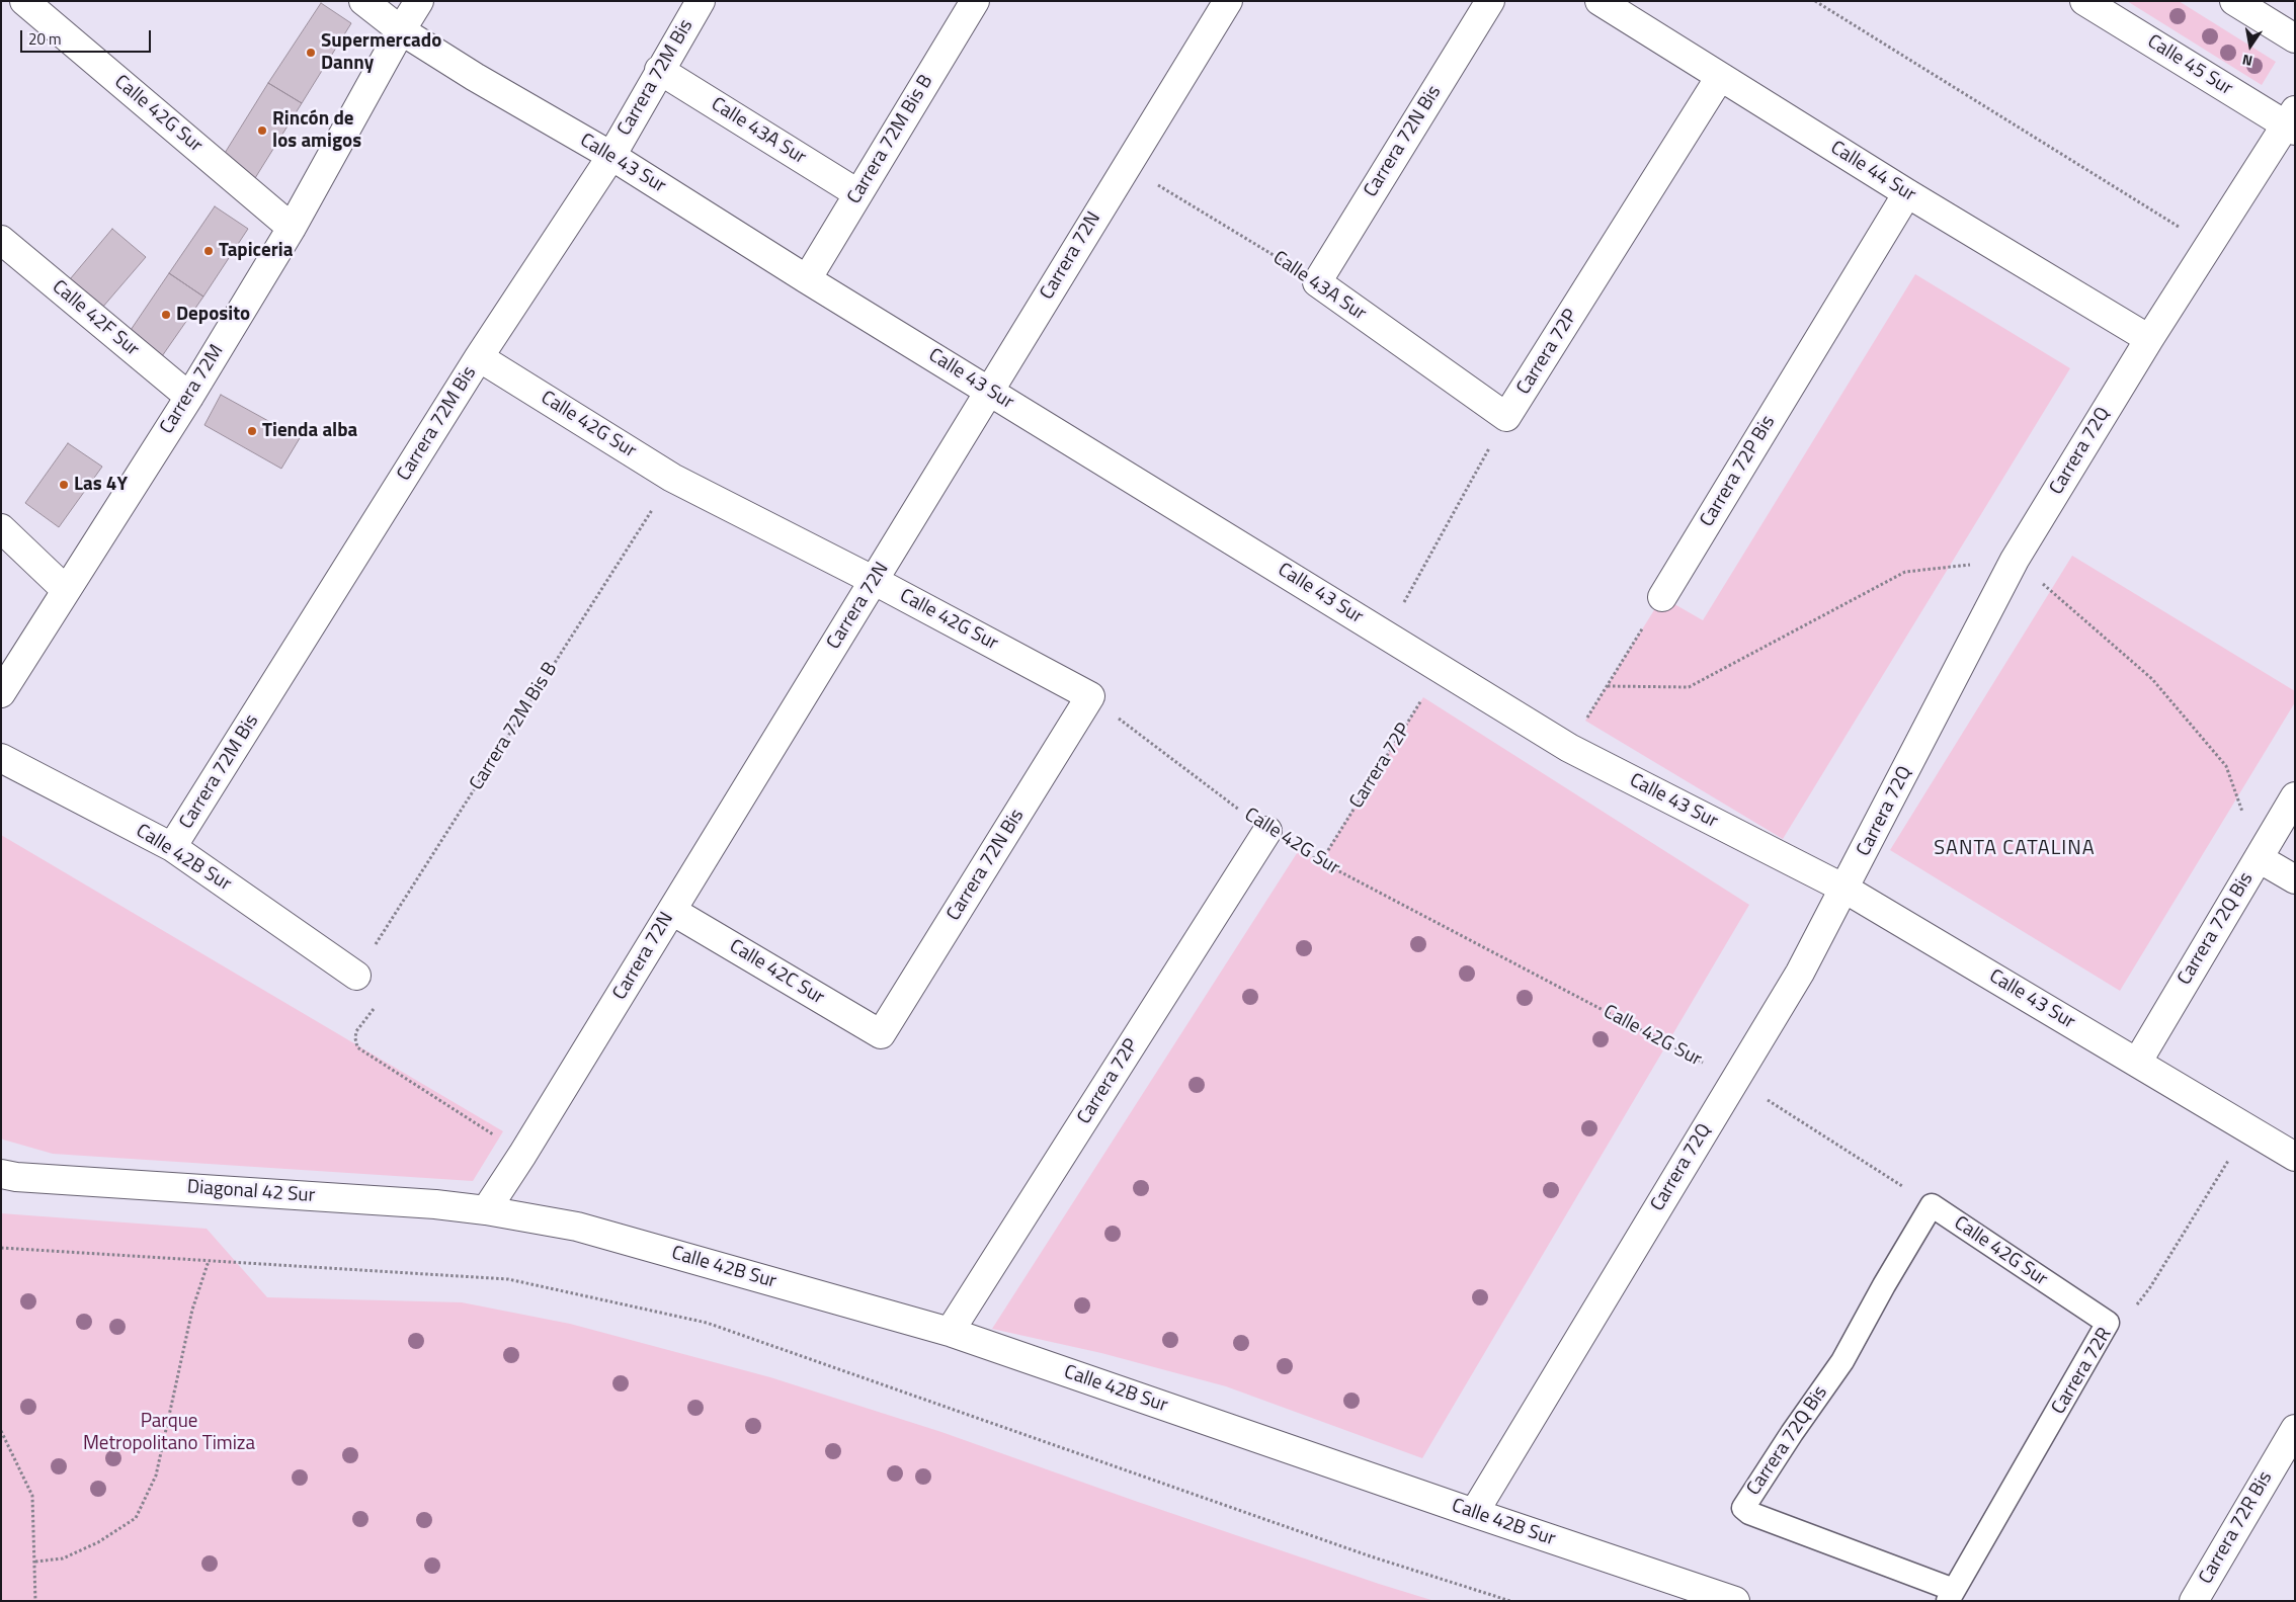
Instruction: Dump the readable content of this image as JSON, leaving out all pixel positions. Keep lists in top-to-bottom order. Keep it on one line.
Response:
{"streets":{"street":["Calle 45 Sur","Carrera 72M Bis","Calle 42G Sur","Calle 43A Sur","Carrera 72M Bis B","Carrera 72N Bis","Calle 43 Sur","Calle 44 Sur","Carrera 72N","Calle 42F Sur","Carrera 72P","Carrera 72M","Carrera 72Q","Carrera 72P Bis","Calle 42B Sur","Carrera 72Q Bis","Calle 42C Sur","Diagonal 42 Sur","Carrera 72R Bis"],"lane":["Carrera 72R"]},"crossings":[["Calle 45 Sur","Carrera 72Q"],["Carrera 72M Bis","Calle 42G Sur"],["Carrera 72M Bis","Calle 43A Sur"],["Carrera 72M Bis","Calle 43 Sur"],["Carrera 72M Bis","Calle 42B Sur"],["Calle 42G Sur","Carrera 72M Bis B"],["Calle 42G Sur","Carrera 72N Bis"],["Calle 42G Sur","Carrera 72N"],["Calle 42G Sur","Carrera 72P"],["Calle 42G Sur","Carrera 72M"],["Calle 42G Sur","Carrera 72Q"],["Calle 42G Sur","Carrera 72Q Bis"],["Calle 42G Sur","Carrera 72R"],["Calle 43A Sur","Carrera 72M Bis B"],["Calle 43A Sur","Carrera 72N Bis"],["Calle 43A Sur","Carrera 72N"],["Calle 43A Sur","Carrera 72P"],["Carrera 72M Bis B","Calle 43 Sur"],["Carrera 72M Bis B","Calle 42B Sur"],["Carrera 72N Bis","Calle 42C Sur"],["Calle 43 Sur","Carrera 72N"],["Calle 43 Sur","Carrera 72P"],["Calle 43 Sur","Carrera 72M"],["Calle 43 Sur","Carrera 72Q"],["Calle 43 Sur","Carrera 72Q Bis"],["Calle 43 Sur","Carrera 72R"],["Calle 44 Sur","Carrera 72P"],["Calle 44 Sur","Carrera 72Q"],["Calle 44 Sur","Carrera 72P Bis"],["Carrera 72N","Calle 42B Sur"],["Carrera 72N","Calle 42C Sur"],["Carrera 72N","Diagonal 42 Sur"],["Calle 42F Sur","Carrera 72M"],["Carrera 72P","Calle 42B Sur"],["Carrera 72Q","Calle 42B Sur"],["Calle 42B Sur","Diagonal 42 Sur"],["Carrera 72Q Bis","Carrera 72R"]],"districts":["SANTA CATALINA"],"parks":["Parque Metropolitano Timiza"],"places":["Supermercado Danny","Rincón de los amigos","Tapiceria","Deposito","Tienda alba","Las 4Y"],"scale_bar":"20 m","north":"bottom"}
